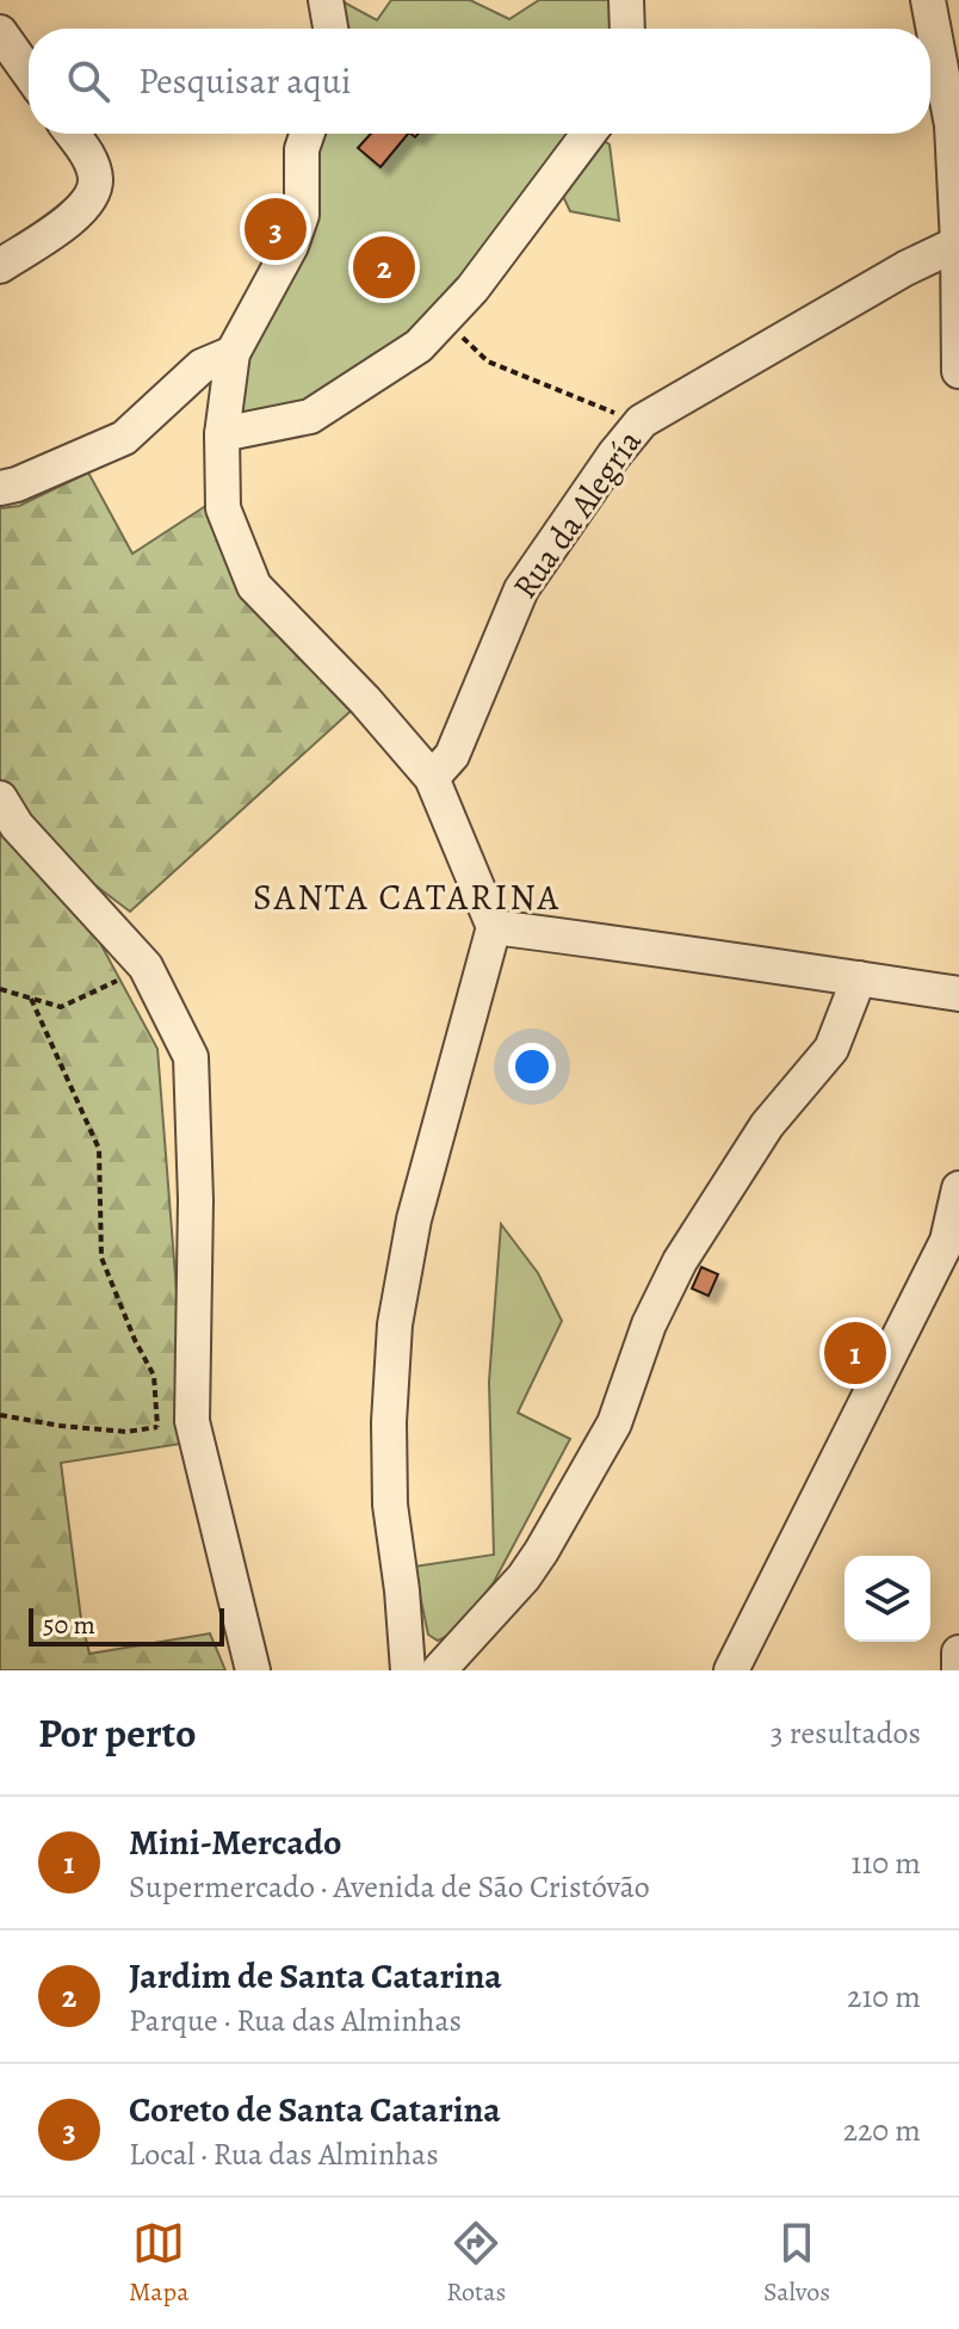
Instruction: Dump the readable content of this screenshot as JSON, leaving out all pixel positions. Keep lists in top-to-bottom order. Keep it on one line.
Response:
{"streets":{"street":["Rua da Alegría"]},"districts":["SANTA CATARINA"],"scale_bar":"50 m","page":{"search":"Pesquisar aqui","pins":["3","2","1"],"scale":"50 m","heading":["Por perto","3 resultados"],"list":[{"mark":"1","name":"Mini-Mercado","note":"Supermercado · Avenida de São Cristóvão","value":"110 m"},{"mark":"2","name":"Jardim de Santa Catarina","note":"Parque · Rua das Alminhas","value":"210 m"},{"mark":"3","name":"Coreto de Santa Catarina","note":"Local · Rua das Alminhas","value":"220 m"}],"nav":["Mapa","Rotas","Salvos"]}}
